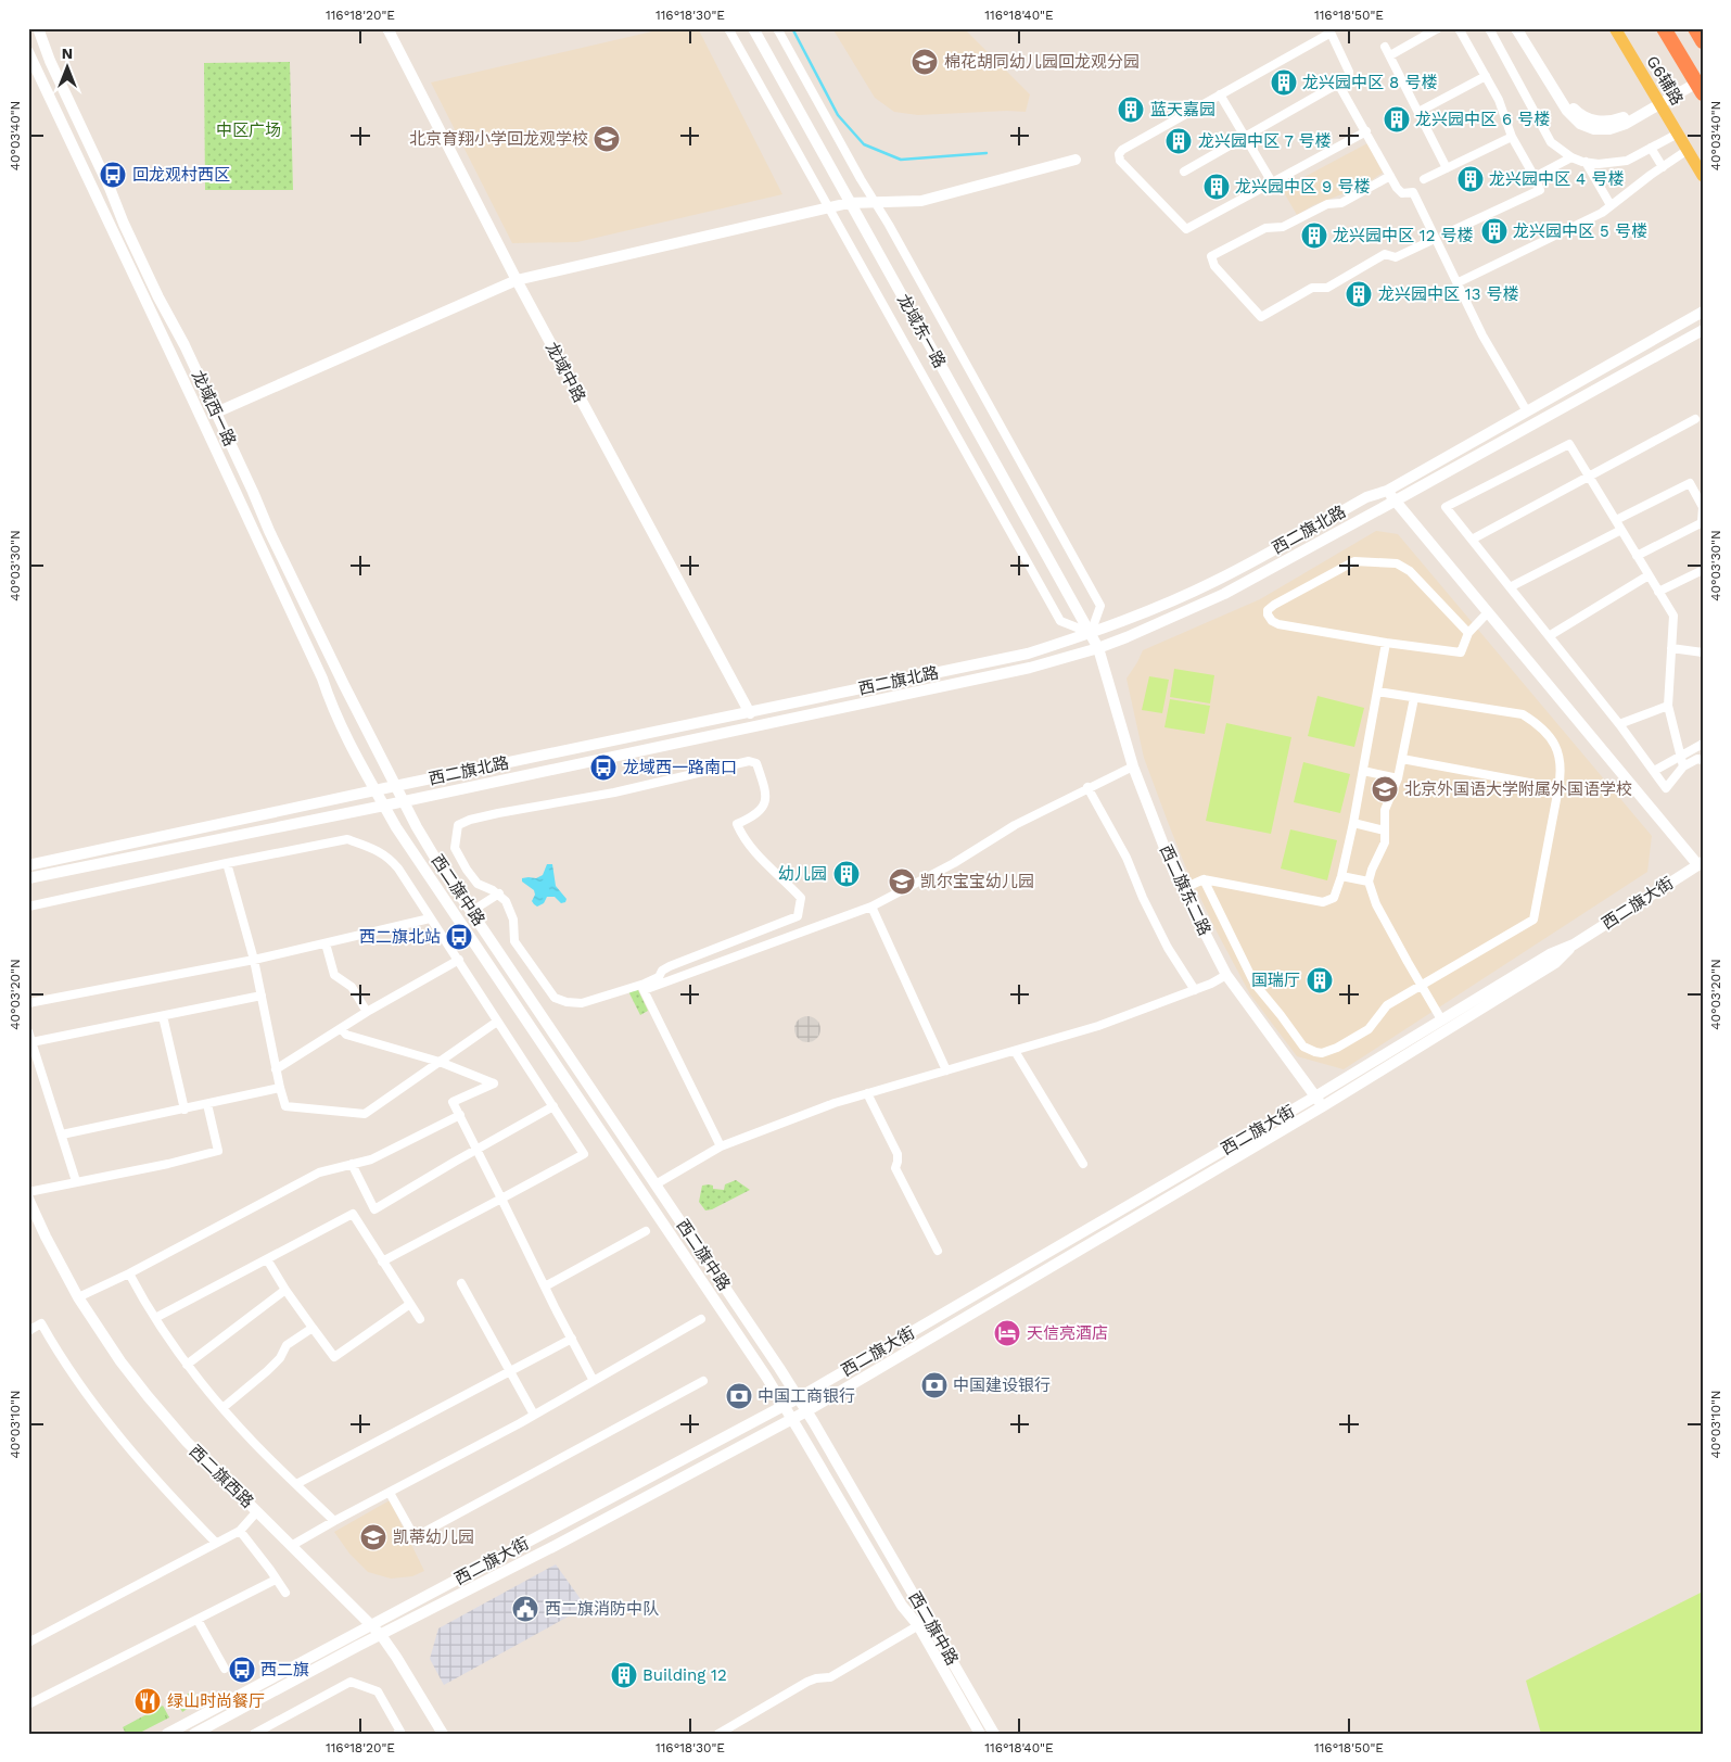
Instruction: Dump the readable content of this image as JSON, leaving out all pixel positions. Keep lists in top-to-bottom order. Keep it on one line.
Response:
{"streets":{"main road":["G6辅路","龙域东一路","龙域中路","龙域西一路","西二旗北路","西二旗中路","西二旗东二路","西二旗大街","西二旗西路"]},"crossings":[["龙域东一路","西二旗北路"],["龙域东一路","西二旗东二路"],["龙域中路","西二旗北路"],["龙域西一路","西二旗北路"],["龙域西一路","西二旗中路"],["西二旗北路","西二旗中路"],["西二旗北路","西二旗东二路"],["西二旗中路","西二旗大街"],["西二旗东二路","西二旗大街"],["西二旗大街","西二旗西路"]],"parks":["中区广场"],"places":{"school or university":["棉花胡同幼儿园回龙观分园","北京育翔小学回龙观学校","北京外国语大学附属外国语学校","凯尔宝宝幼儿园","凯蒂幼儿园"],"building":["龙兴园中区 8 号楼","蓝天嘉园","龙兴园中区 6 号楼","龙兴园中区 7 号楼","龙兴园中区 4 号楼","龙兴园中区 9 号楼","龙兴园中区 5 号楼","龙兴园中区 12 号楼","龙兴园中区 13 号楼","幼儿园","国瑞厅","Building 12"],"bus stop":["回龙观村西区","龙域西一路南口","西二旗北站","西二旗"],"hotel":["天信亮酒店"],"bank":["中国建设银行","中国工商银行"],"public building":["西二旗消防中队"],"restaurant":["绿山时尚餐厅"]},"north":"top","coordinates":["116°18'20\"E","116°18'30\"E","116°18'40\"E","116°18'50\"E","40°03'40\"N","40°03'30\"N","40°03'20\"N","40°03'10\"N"]}
